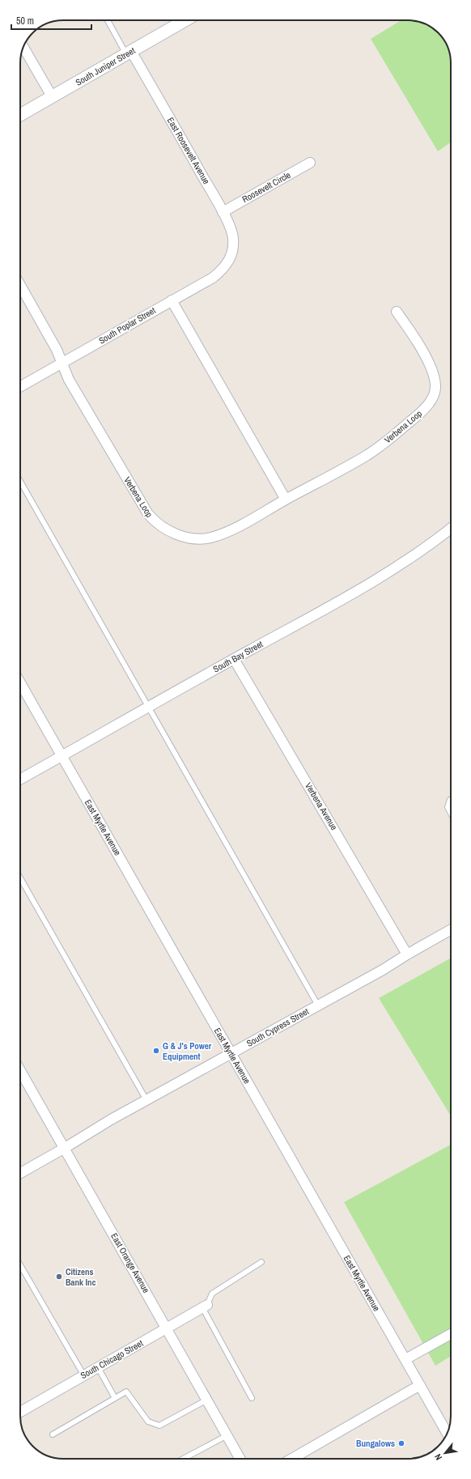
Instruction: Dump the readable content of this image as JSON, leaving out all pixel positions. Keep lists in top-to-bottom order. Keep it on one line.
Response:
{"streets":{"street":["South Juniper Street","East Roosevelt Avenue","Roosevelt Circle","South Poplar Street","Verbena Loop","South Bay Street","Verbena Avenue","East Myrtle Avenue","South Cypress Street","East Orange Avenue","South Chicago Street"]},"crossings":[["South Juniper Street","East Roosevelt Avenue"],["East Roosevelt Avenue","Roosevelt Circle"],["East Roosevelt Avenue","South Poplar Street"],["South Poplar Street","Verbena Loop"],["South Bay Street","Verbena Avenue"],["South Bay Street","East Myrtle Avenue"],["Verbena Avenue","South Cypress Street"],["East Myrtle Avenue","South Cypress Street"],["South Cypress Street","East Orange Avenue"],["East Orange Avenue","South Chicago Street"]],"places":["G & J's Power Equipment","Citizens Bank Inc","Bungalows"],"scale_bar":"50 m","north":"bottom left"}
